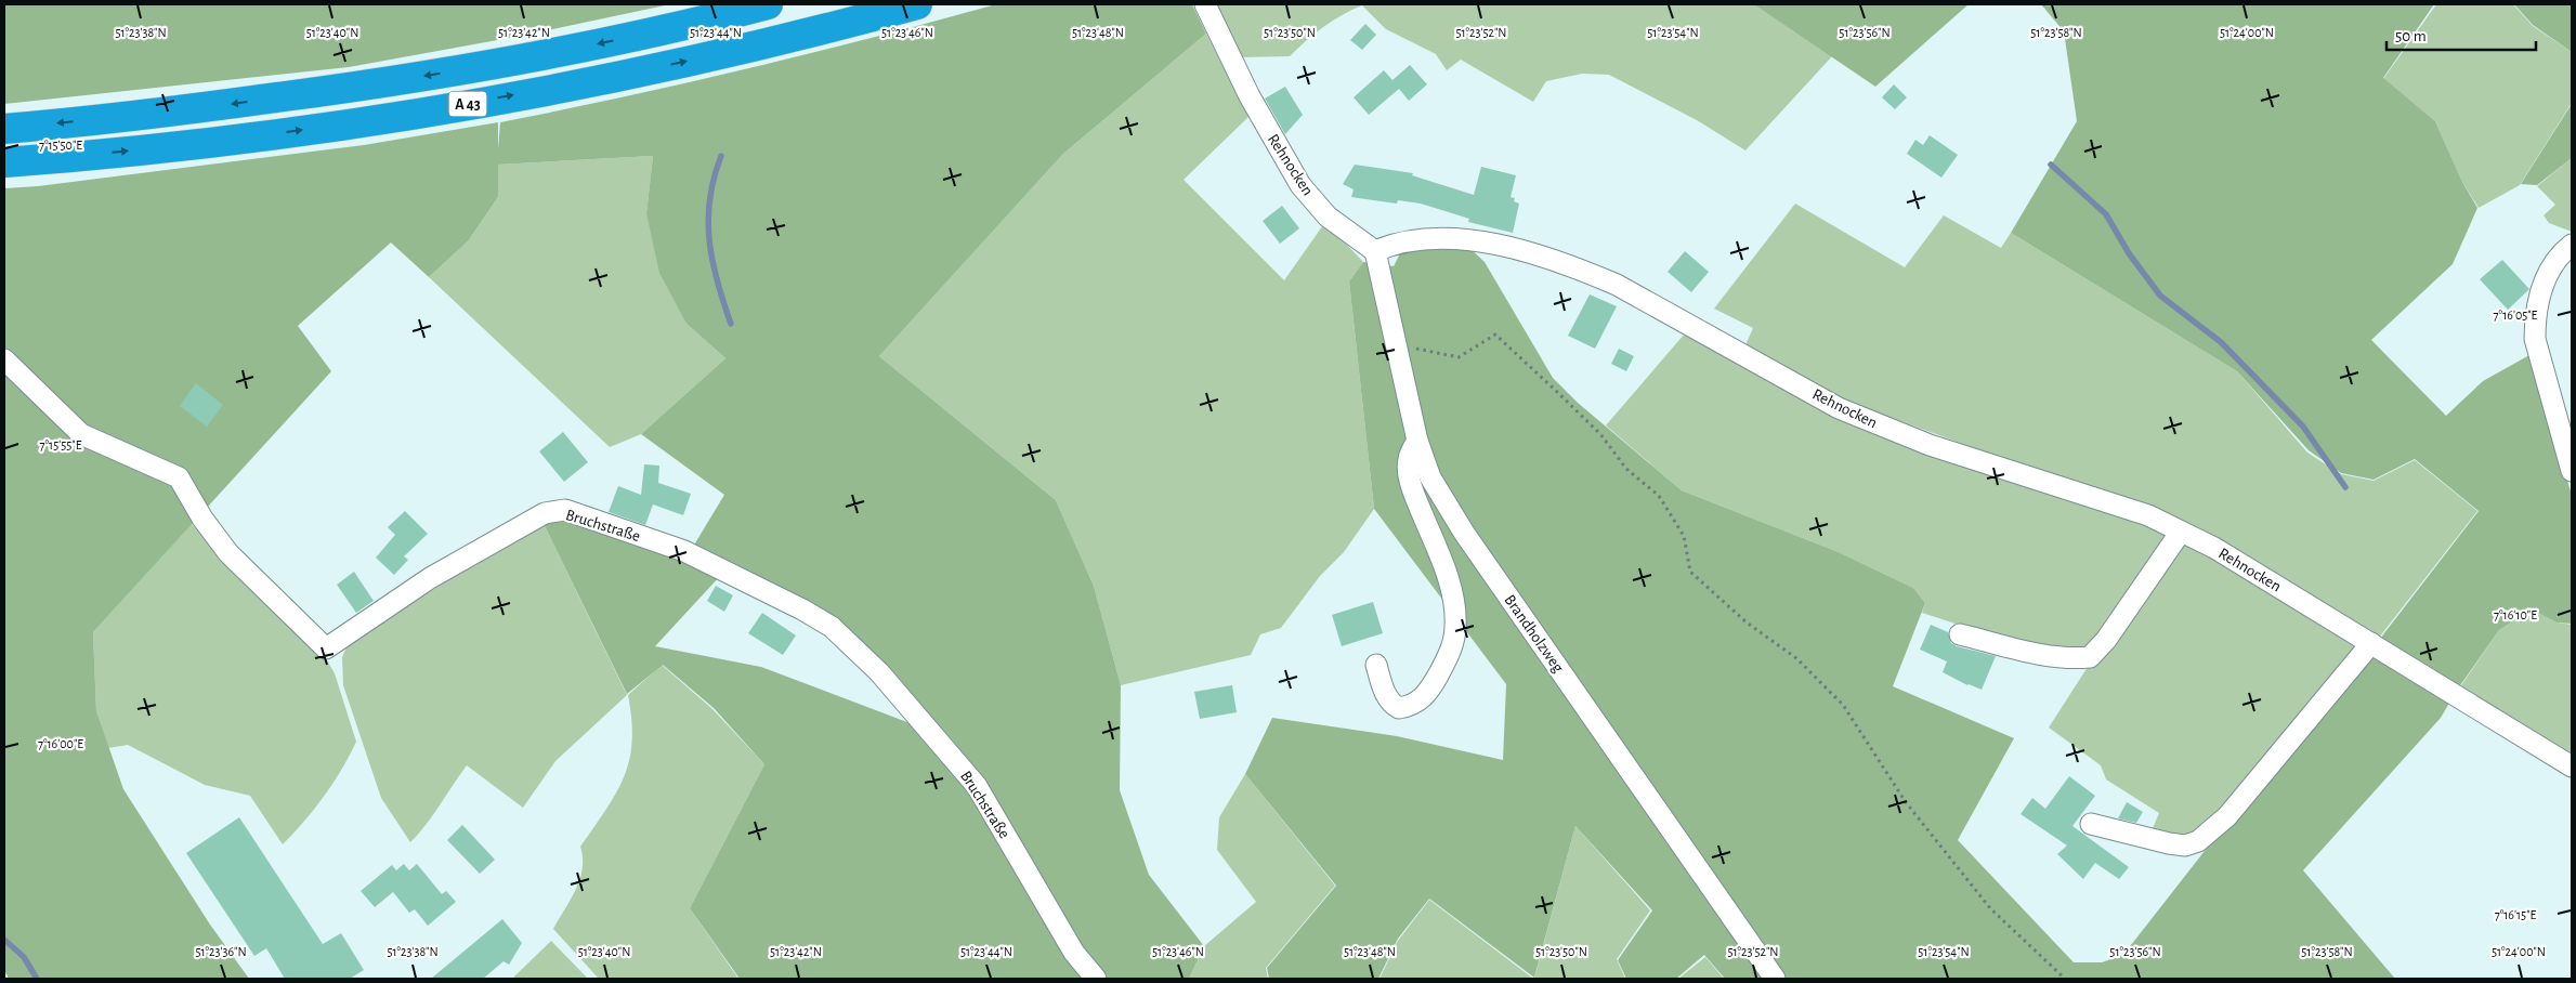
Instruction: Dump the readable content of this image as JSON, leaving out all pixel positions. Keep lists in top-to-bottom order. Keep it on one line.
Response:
{"streets":{"highway":["A 43"],"street":["Rehnocken","Bruchstraße","Brandholzweg"]},"crossings":[["Rehnocken","Brandholzweg"]],"scale_bar":"50 m","coordinates":["51°23'38\"N","51°23'40\"N","51°23'42\"N","51°23'44\"N","51°23'46\"N","51°23'48\"N","51°23'50\"N","51°23'52\"N","51°23'54\"N","51°23'56\"N","51°23'58\"N","51°24'00\"N","7°15'50\"E","7°16'05\"E","7°15'55\"E","7°16'10\"E","7°16'00\"E","7°16'15\"E","51°23'36\"N"]}
